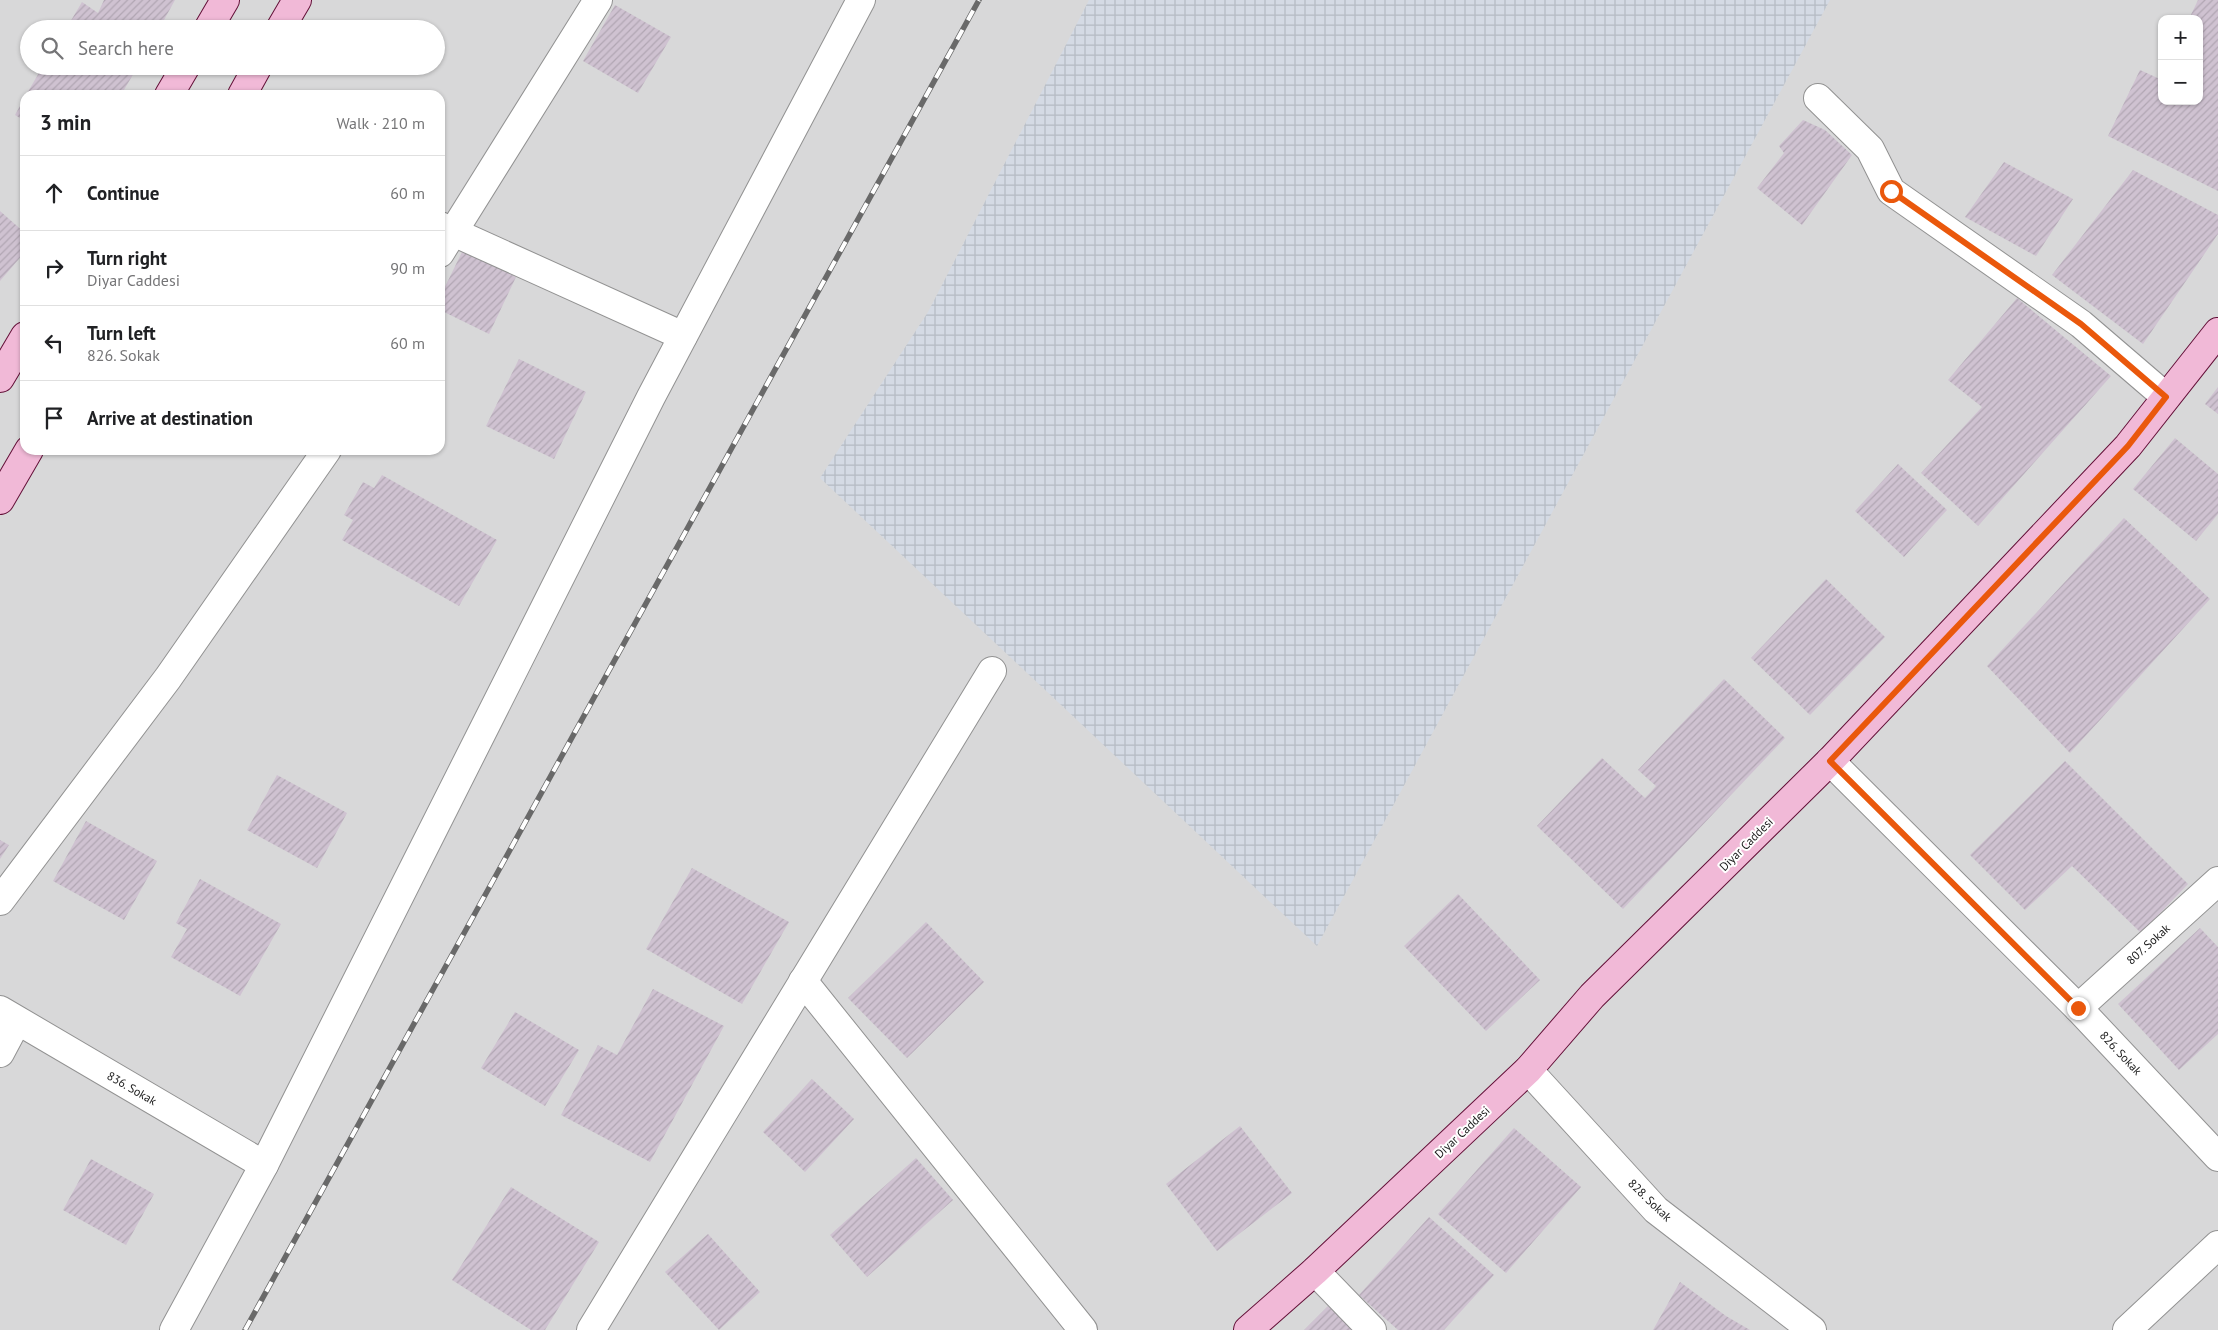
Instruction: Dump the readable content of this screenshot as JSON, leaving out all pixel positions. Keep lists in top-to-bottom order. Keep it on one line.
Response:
{"streets":{"street":["Diyar Caddesi","807. Sokak","826. Sokak","836. Sokak","828. Sokak"]},"crossings":[["Diyar Caddesi","826. Sokak"],["Diyar Caddesi","828. Sokak"],["807. Sokak","826. Sokak"]],"page":{"map_buttons":["+","−"],"search":"Search here","heading":["3 min","Walk · 210 m"],"list":[["Continue","60 m"],["Turn right","Diyar Caddesi","90 m"],["Turn left","826. Sokak","60 m"],"Arrive at destination"]}}
